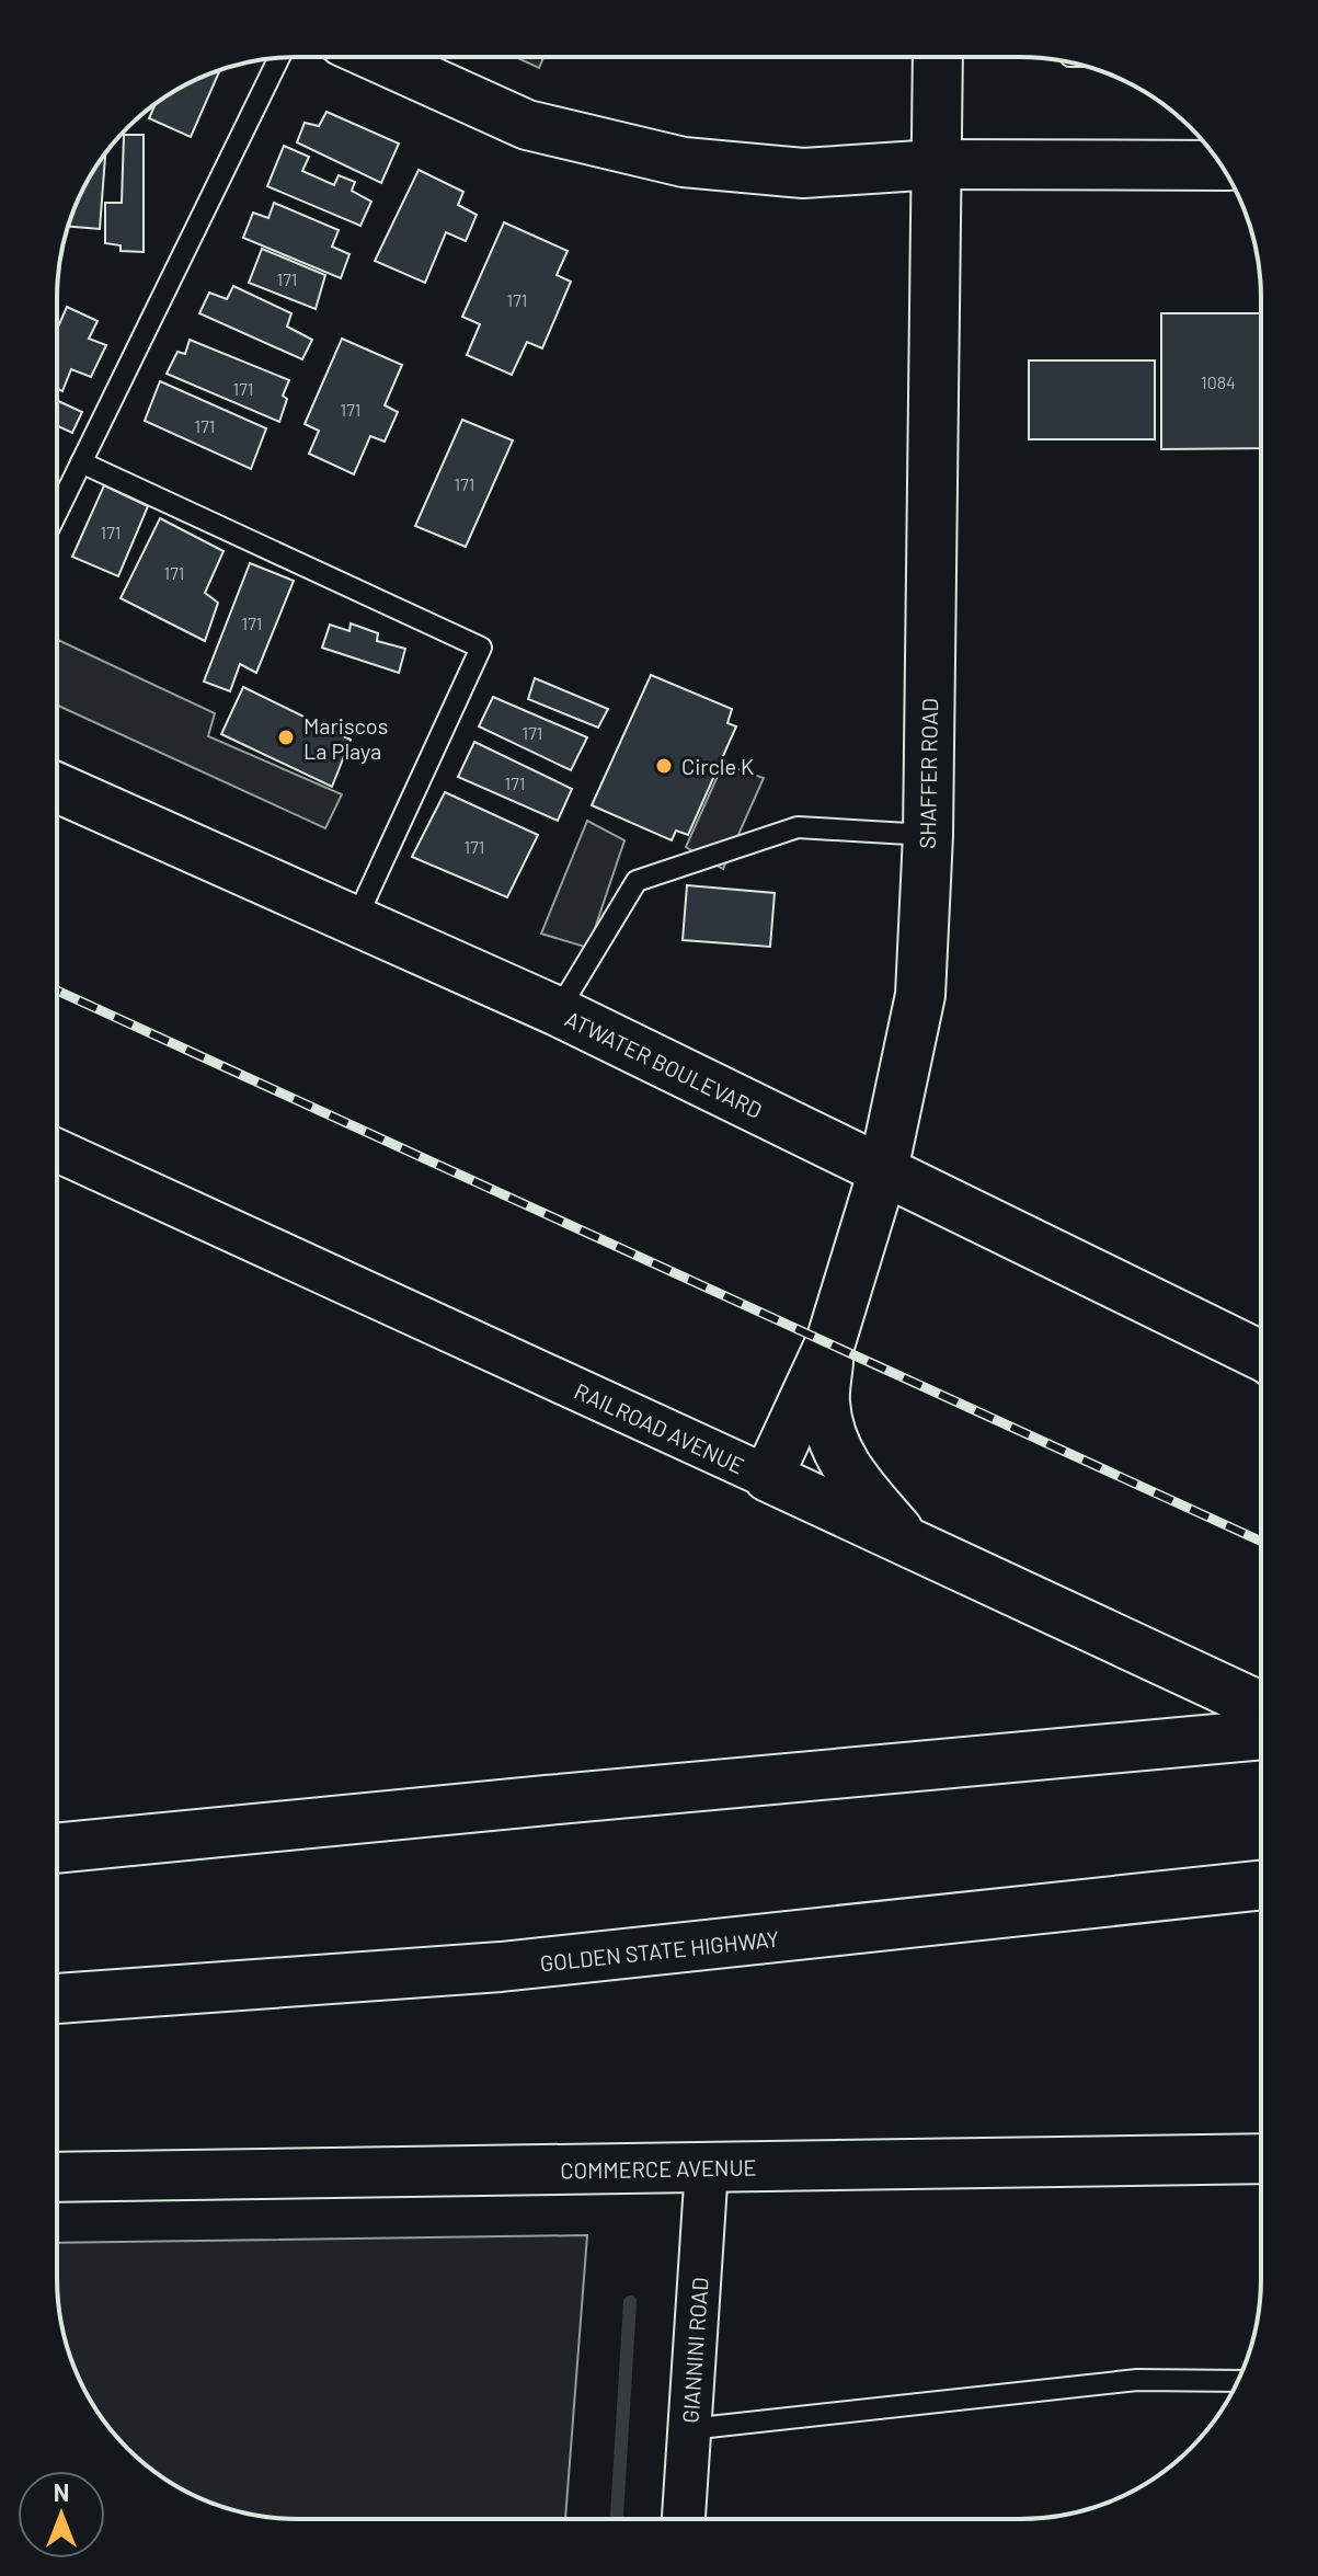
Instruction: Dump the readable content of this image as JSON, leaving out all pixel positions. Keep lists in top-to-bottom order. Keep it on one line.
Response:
{"streets":{"main road":["SHAFFER ROAD","ATWATER BOULEVARD","RAILROAD AVENUE","GOLDEN STATE HIGHWAY","COMMERCE AVENUE"],"street":["GIANNINI ROAD"]},"crossings":[["SHAFFER ROAD","ATWATER BOULEVARD"],["SHAFFER ROAD","RAILROAD AVENUE"],["COMMERCE AVENUE","GIANNINI ROAD"]],"places":["Mariscos La Playa","Circle K"],"house_numbers":["171","171","1084","171","171","171","171","171","171","171","171","171","171"],"north":"top"}
